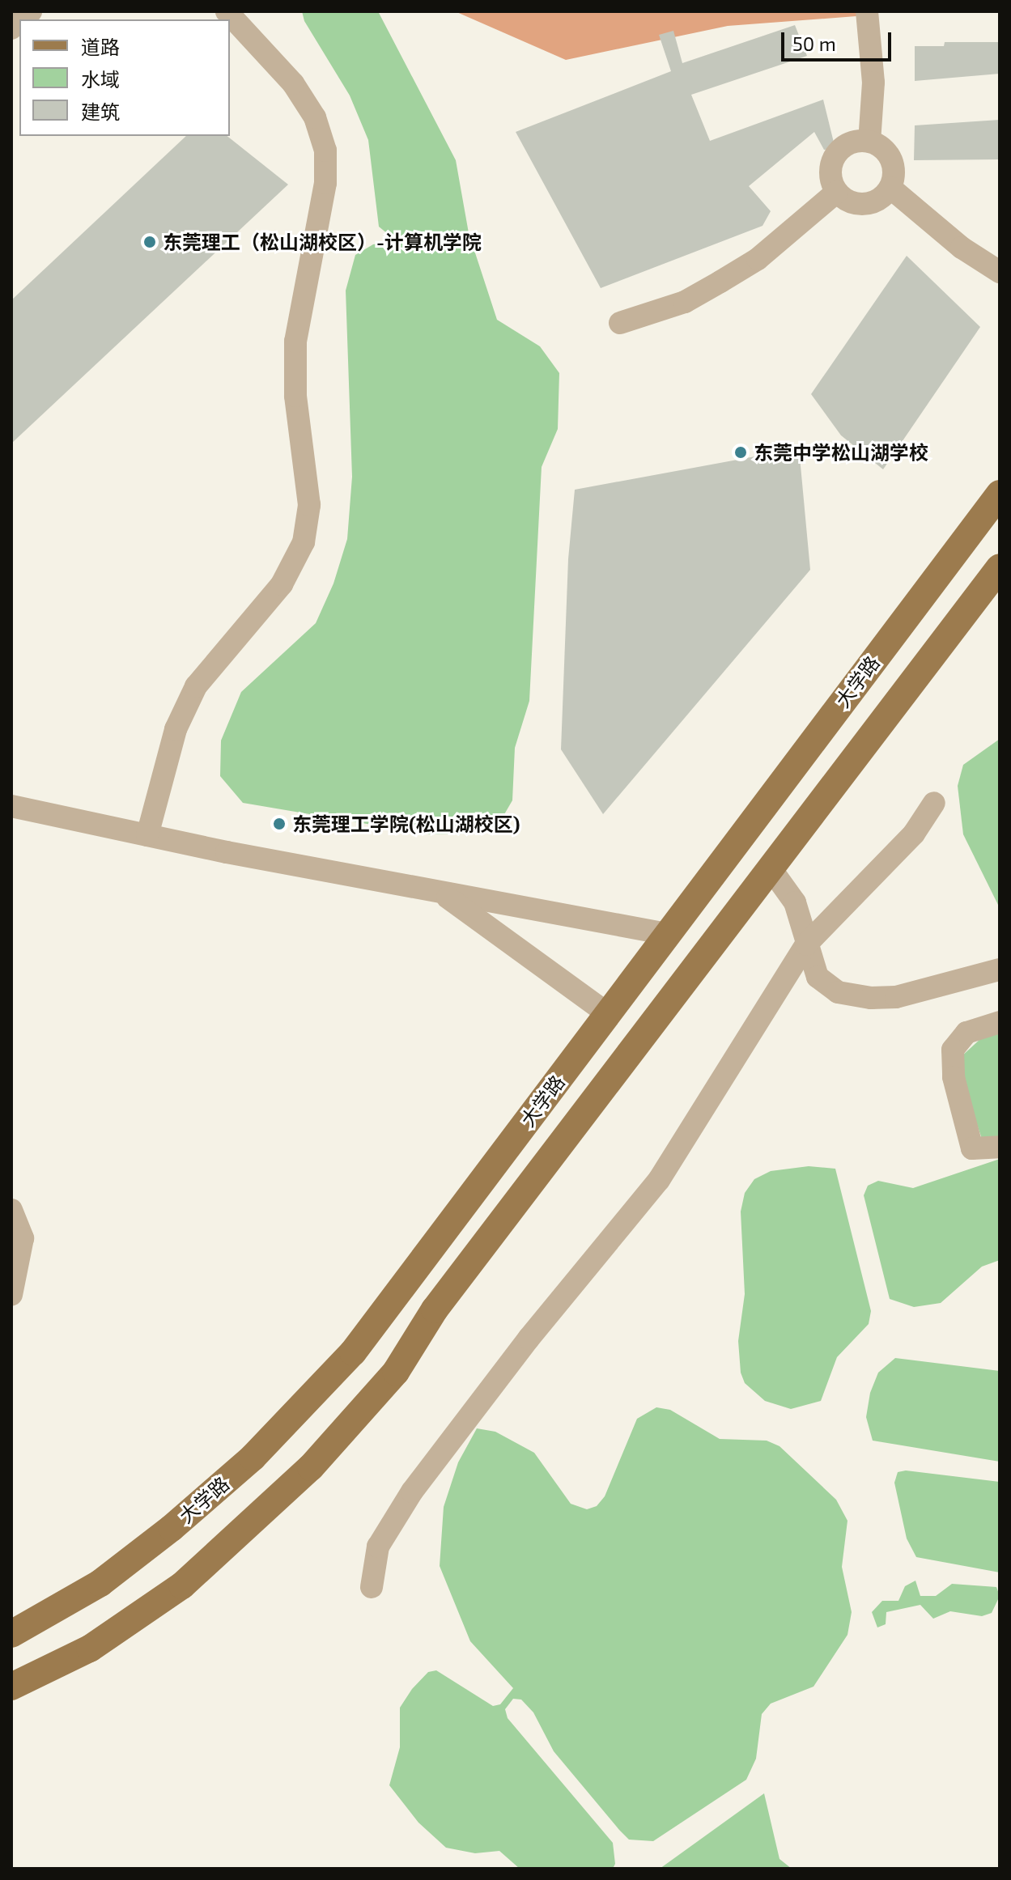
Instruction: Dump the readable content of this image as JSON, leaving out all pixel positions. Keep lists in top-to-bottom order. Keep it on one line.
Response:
{"streets":{"main road":["大学路"]},"places":["东莞理工（松山湖校区）-计算机学院","东莞中学松山湖学校","东莞理工学院(松山湖校区)"],"legend":["道路","水域","建筑"],"scale_bar":"50 m"}
